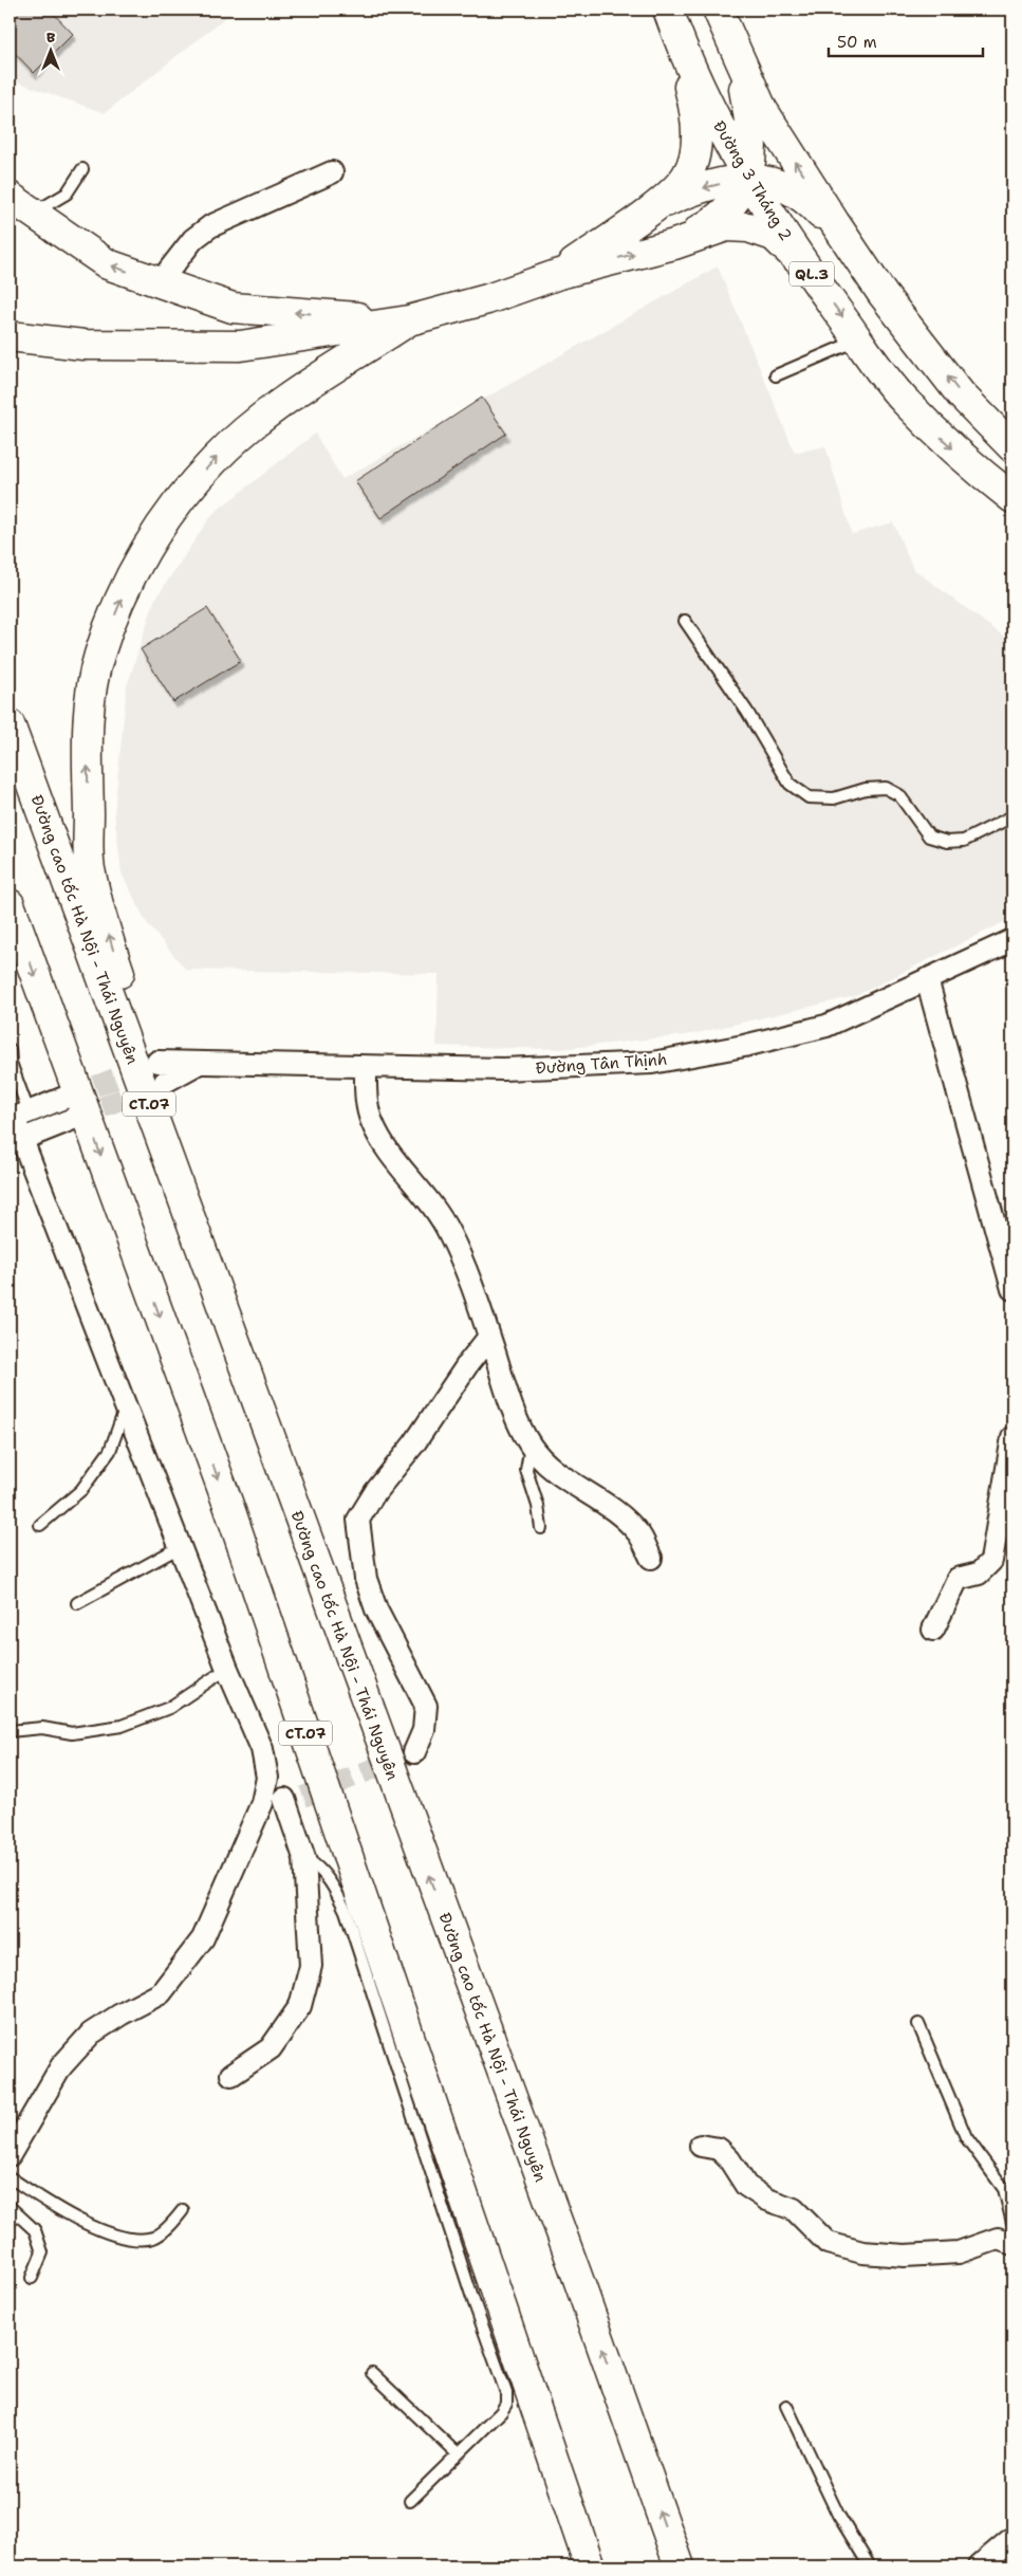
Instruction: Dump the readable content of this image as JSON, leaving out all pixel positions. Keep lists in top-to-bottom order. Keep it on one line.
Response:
{"streets":{"highway":["Đường 3 Tháng 2","QL.3","Đường cao tốc Hà Nội - Thái Nguyên","CT.07"],"street":["Đường Tân Thịnh"]},"scale_bar":"50 m","north":"top"}
